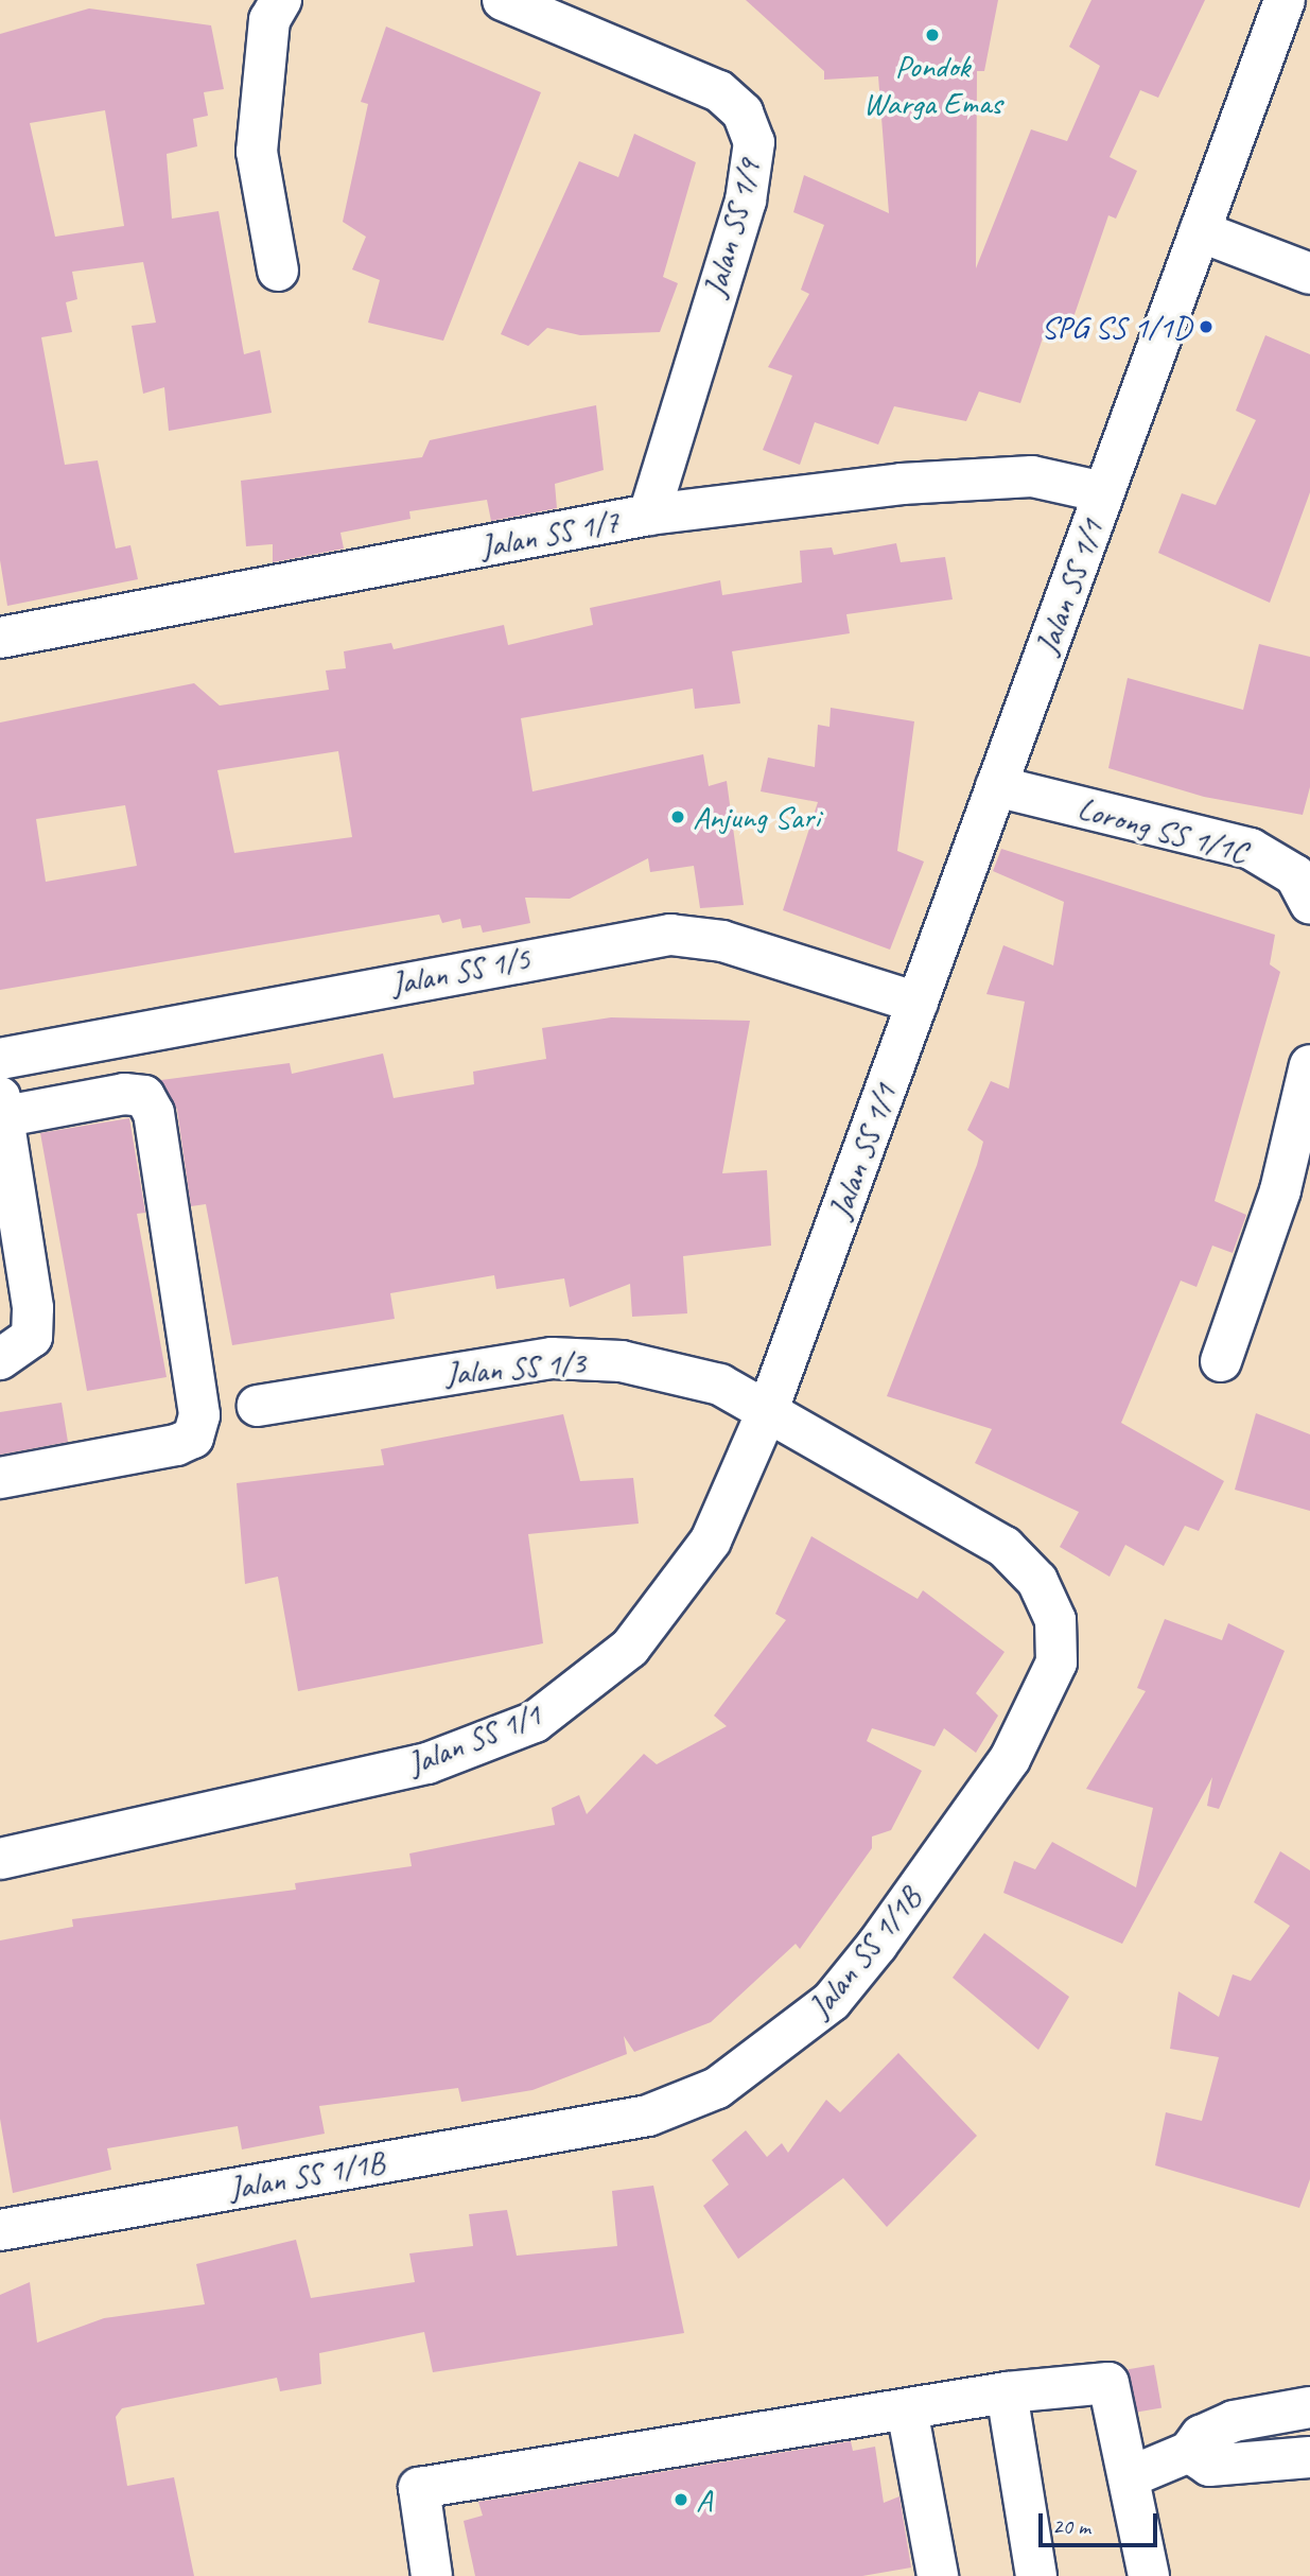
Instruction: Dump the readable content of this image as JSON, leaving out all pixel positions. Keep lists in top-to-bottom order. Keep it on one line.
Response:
{"streets":{"street":["Jalan SS 1/9","Jalan SS 1/7","Jalan SS 1/1","Lorong SS 1/1C","Jalan SS 1/5","Jalan SS 1/3","Jalan SS 1/1B"]},"crossings":[["Jalan SS 1/9","Jalan SS 1/7"],["Jalan SS 1/7","Jalan SS 1/1"],["Jalan SS 1/1","Lorong SS 1/1C"],["Jalan SS 1/1","Jalan SS 1/5"],["Jalan SS 1/1","Jalan SS 1/3"],["Jalan SS 1/1","Jalan SS 1/1B"],["Jalan SS 1/3","Jalan SS 1/1B"]],"places":["Pondok Warga Emas","SPG SS 1/1D","Anjung Sari","A"],"scale_bar":"20 m"}
